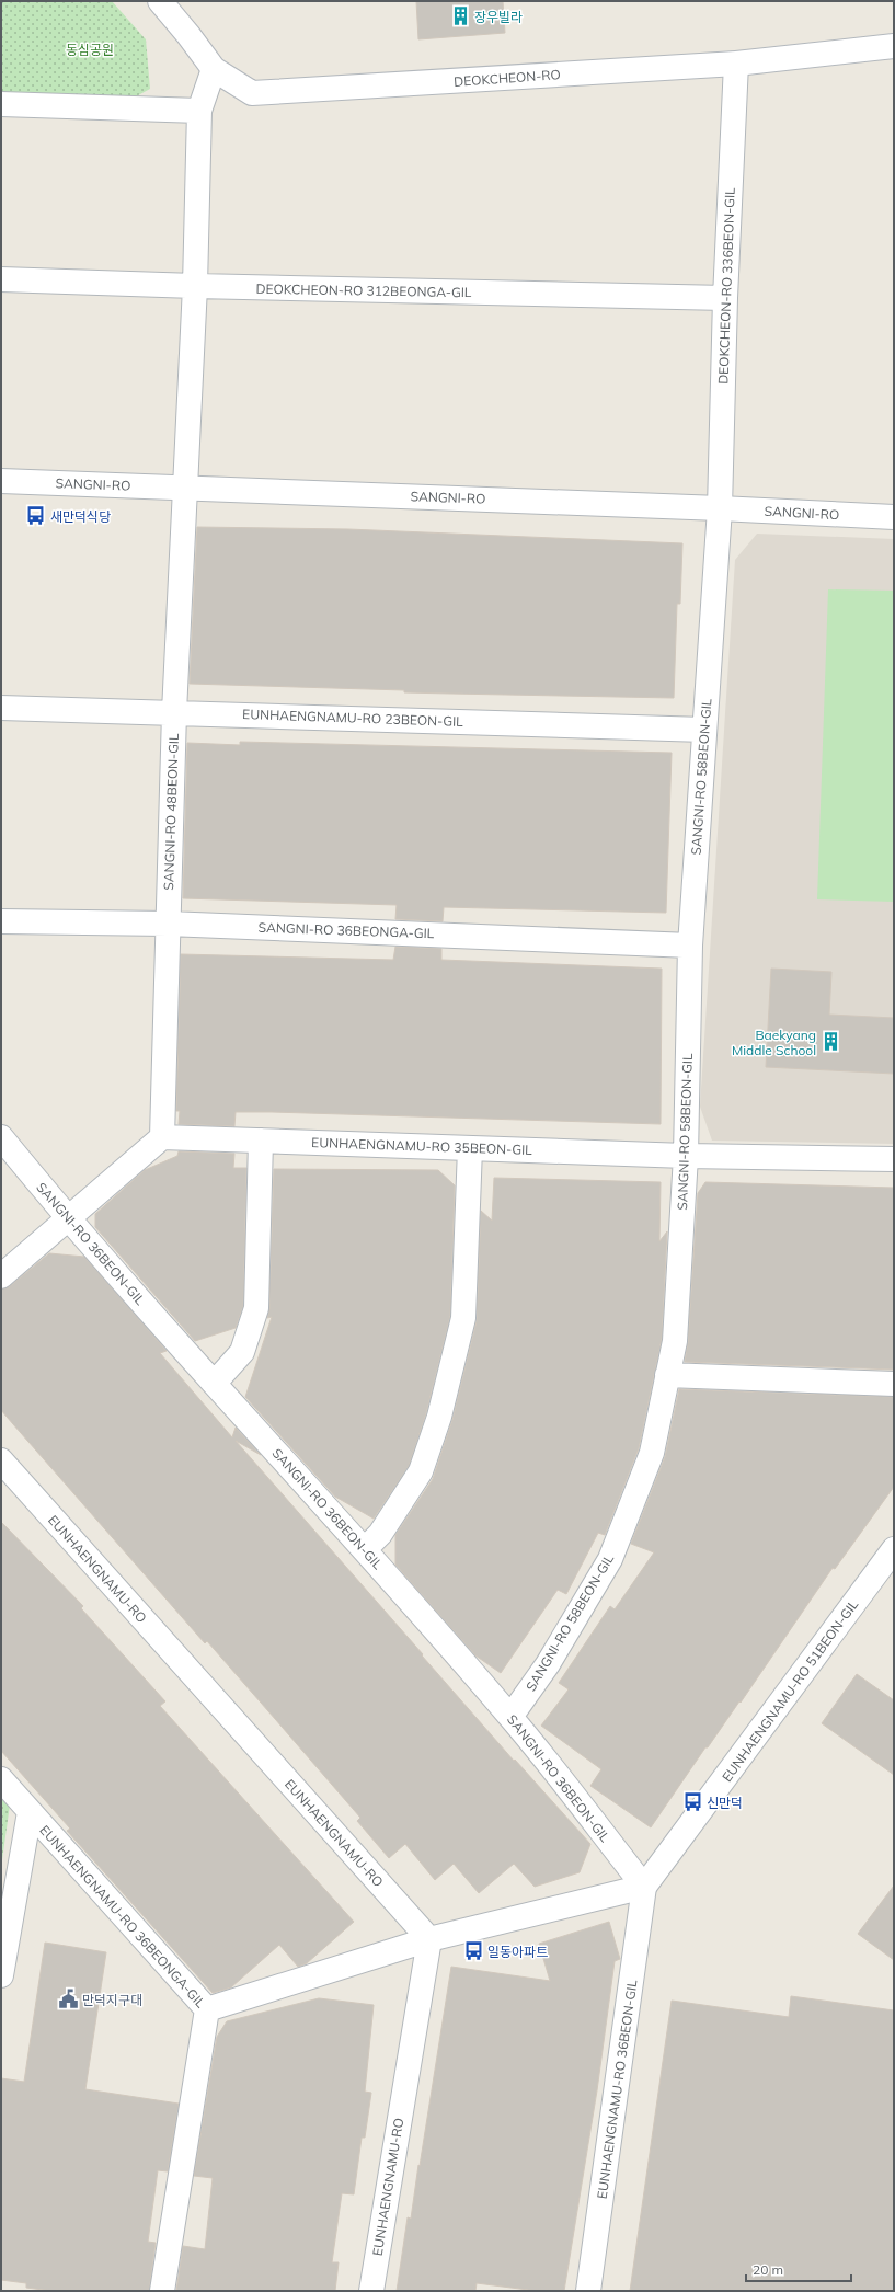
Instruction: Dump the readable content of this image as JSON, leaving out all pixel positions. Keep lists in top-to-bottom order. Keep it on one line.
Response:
{"streets":{"street":["DEOKCHEON-RO","DEOKCHEON-RO 336BEON-GIL","DEOKCHEON-RO 312BEONGA-GIL","SANGNI-RO","EUNHAENGNAMU-RO 23BEON-GIL","SANGNI-RO 58BEON-GIL","SANGNI-RO 48BEON-GIL","SANGNI-RO 36BEONGA-GIL","EUNHAENGNAMU-RO 35BEON-GIL","SANGNI-RO 36BEON-GIL","EUNHAENGNAMU-RO","EUNHAENGNAMU-RO 51BEON-GIL","EUNHAENGNAMU-RO 36BEONGA-GIL","EUNHAENGNAMU-RO 36BEON-GIL"]},"crossings":[["DEOKCHEON-RO","DEOKCHEON-RO 336BEON-GIL"],["DEOKCHEON-RO","SANGNI-RO 48BEON-GIL"],["DEOKCHEON-RO 336BEON-GIL","DEOKCHEON-RO 312BEONGA-GIL"],["DEOKCHEON-RO 336BEON-GIL","SANGNI-RO"],["DEOKCHEON-RO 336BEON-GIL","SANGNI-RO 58BEON-GIL"],["DEOKCHEON-RO 312BEONGA-GIL","SANGNI-RO 48BEON-GIL"],["SANGNI-RO","SANGNI-RO 58BEON-GIL"],["SANGNI-RO","SANGNI-RO 48BEON-GIL"],["EUNHAENGNAMU-RO 23BEON-GIL","SANGNI-RO 58BEON-GIL"],["EUNHAENGNAMU-RO 23BEON-GIL","SANGNI-RO 48BEON-GIL"],["SANGNI-RO 58BEON-GIL","SANGNI-RO 36BEONGA-GIL"],["SANGNI-RO 58BEON-GIL","EUNHAENGNAMU-RO 35BEON-GIL"],["SANGNI-RO 58BEON-GIL","SANGNI-RO 36BEON-GIL"],["SANGNI-RO 48BEON-GIL","SANGNI-RO 36BEONGA-GIL"],["SANGNI-RO 48BEON-GIL","EUNHAENGNAMU-RO 35BEON-GIL"],["SANGNI-RO 36BEON-GIL","EUNHAENGNAMU-RO 51BEON-GIL"],["SANGNI-RO 36BEON-GIL","EUNHAENGNAMU-RO 36BEON-GIL"],["EUNHAENGNAMU-RO 51BEON-GIL","EUNHAENGNAMU-RO 36BEON-GIL"]],"parks":["동심공원"],"places":{"building":["장우빌라","Baekyang Middle School"],"bus stop":["새만덕식당","신만덕","일동아파트"],"public building":["만덕지구대"]},"scale_bar":"20 m"}
